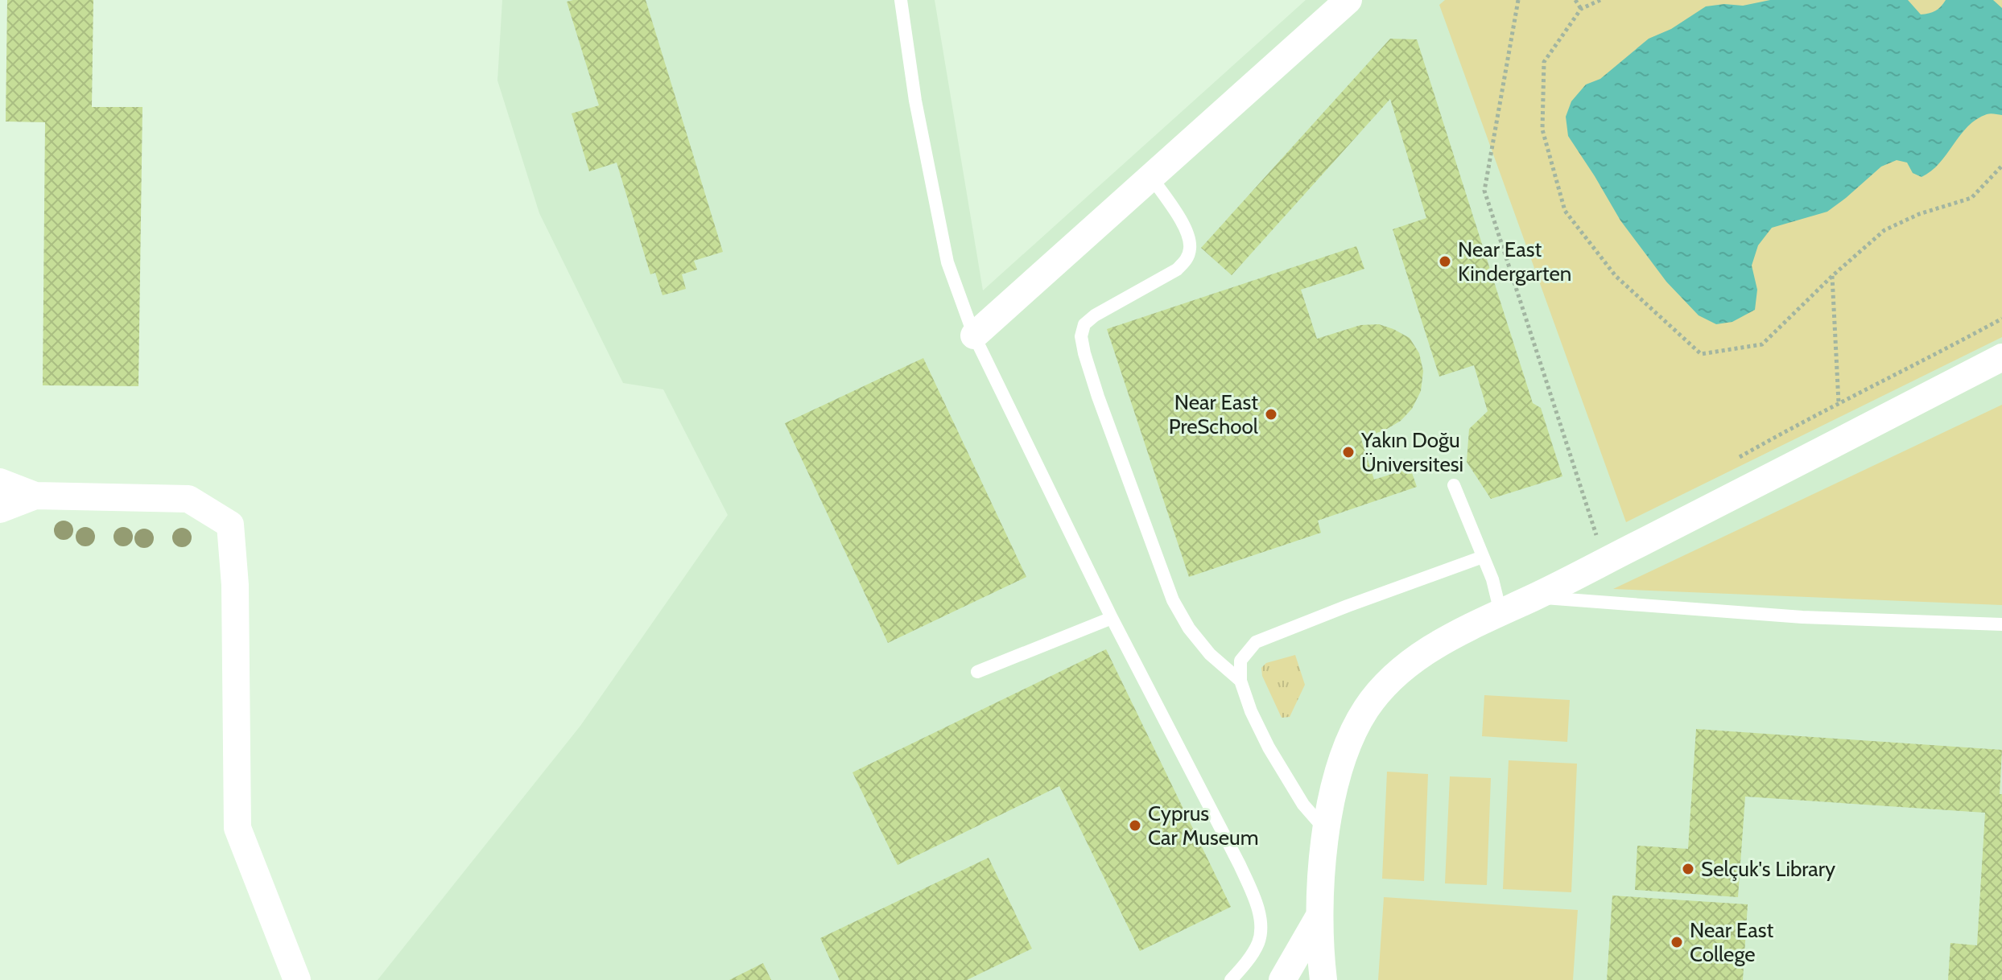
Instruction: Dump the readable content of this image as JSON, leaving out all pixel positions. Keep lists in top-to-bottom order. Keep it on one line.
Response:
{"places":["Near East Kindergarten","Near East PreSchool","Yakın Doğu Üniversitesi","Cyprus Car Museum","Selçuk's Library","Near East College"]}
